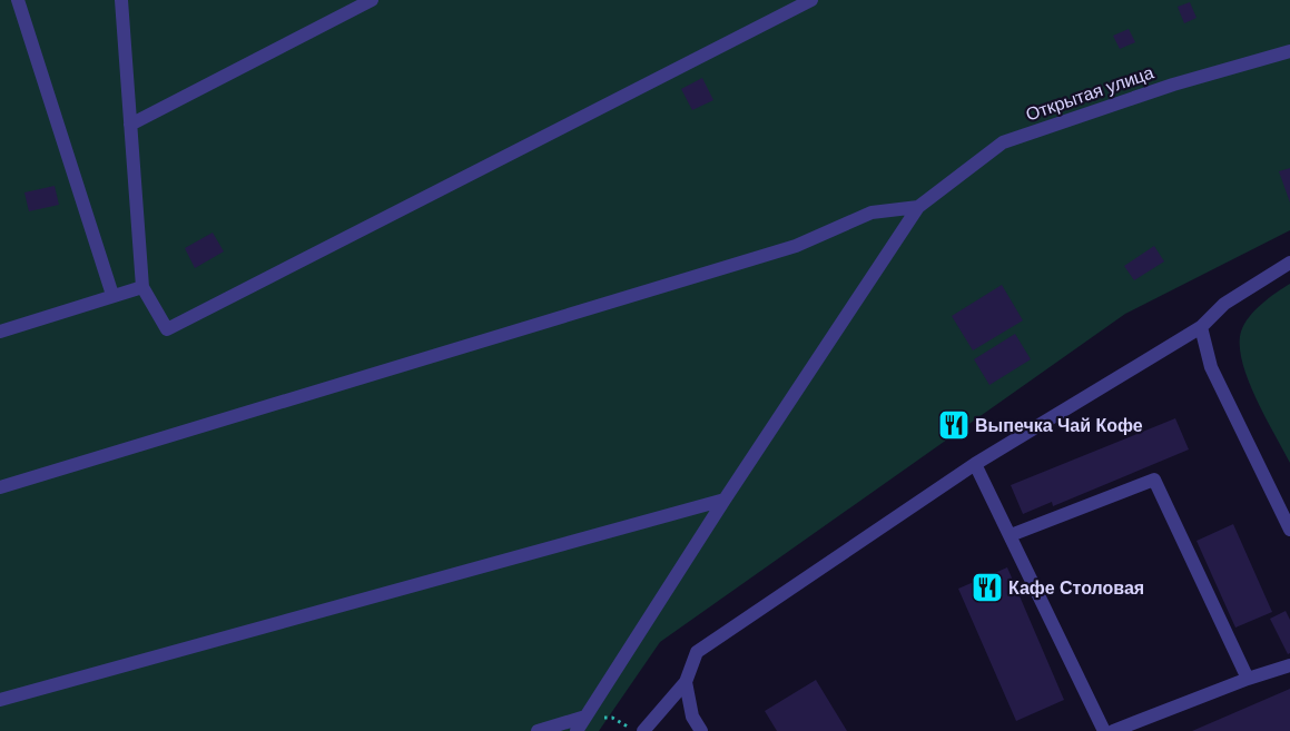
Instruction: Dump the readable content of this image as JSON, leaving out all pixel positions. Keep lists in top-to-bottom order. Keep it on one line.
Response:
{"streets":{"street":["Открытая улица"]},"places":{"restaurant":["Выпечка Чай Кофе","Кафе Столовая"]}}
